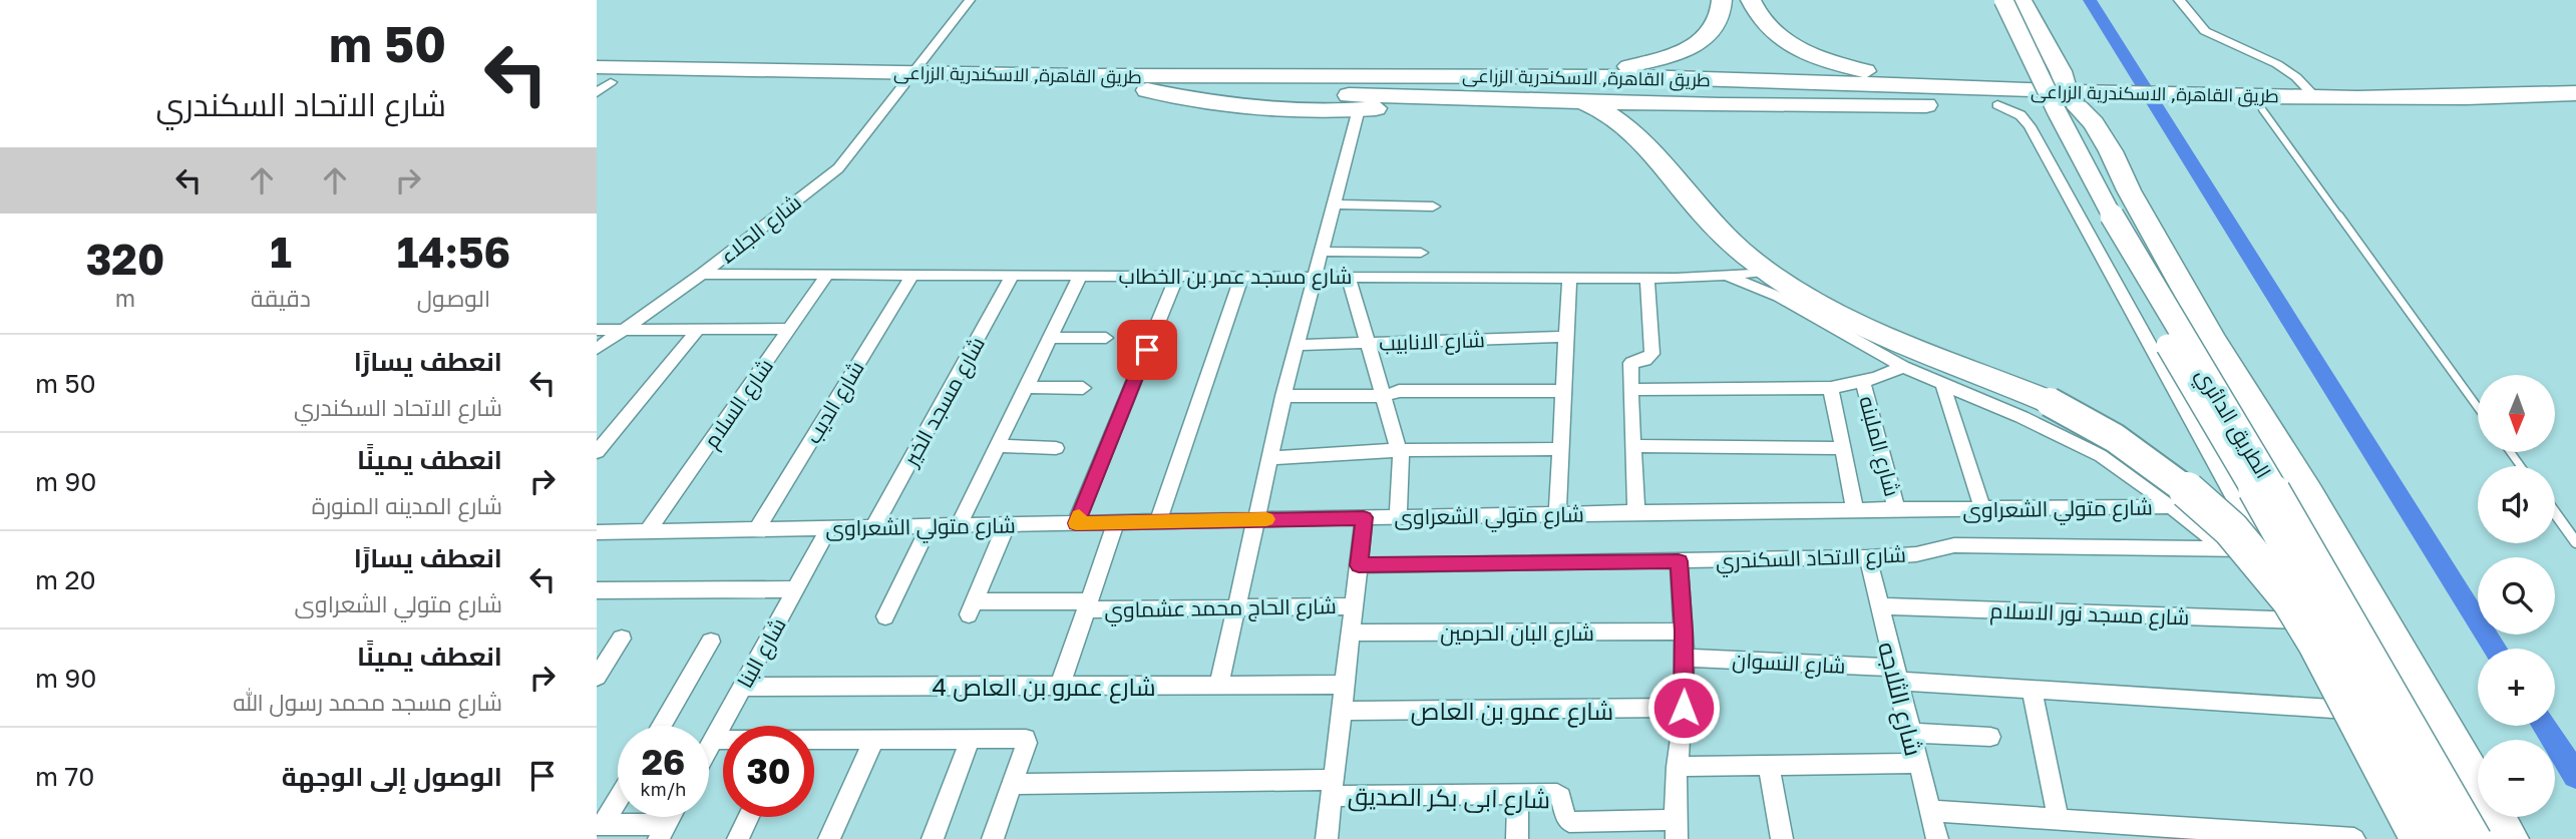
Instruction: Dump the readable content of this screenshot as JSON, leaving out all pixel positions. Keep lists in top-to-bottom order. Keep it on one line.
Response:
{"streets":{"highway":["طريق القاهرة, الاسكندرية الزراعى"],"main road":["الطريق الدائري"],"street":["شارع الجلاء","شارع مسجد عمر بن الخطاب","شارع الانابيب","شارع مسجد الخير","شارع الديب","شارع السلام","شارع الملبنه","شارع متولي الشعراوى","شارع الاتحاد السكندري","شارع الحاج محمد عشماوي","شارع مسجد نور الاسلام","شارع البان الحرمين","شارع البنا","شارع النسوان","شارع عمرو بن العاص 4","شارع الثلاجه","شارع عمرو بن العاص","شارع ابى بكر الصديق"]},"crossings":[["طريق القاهرة, الاسكندرية الزراعى","شارع الجلاء"],["شارع الجلاء","شارع مسجد عمر بن الخطاب"],["شارع مسجد عمر بن الخطاب","شارع مسجد الخير"],["شارع مسجد عمر بن الخطاب","شارع الديب"],["شارع مسجد عمر بن الخطاب","شارع السلام"],["شارع مسجد الخير","شارع متولي الشعراوى"],["شارع الديب","شارع متولي الشعراوى"],["شارع السلام","شارع متولي الشعراوى"],["شارع الملبنه","شارع متولي الشعراوى"],["شارع متولي الشعراوى","شارع الحاج محمد عشماوي"],["شارع متولي الشعراوى","شارع البنا"],["شارع الاتحاد السكندري","شارع الثلاجه"],["شارع مسجد نور الاسلام","شارع الثلاجه"],["شارع البنا","شارع عمرو بن العاص 4"],["شارع النسوان","شارع الثلاجه"]],"north":"bottom","page":{"turn":["50 m","شارع الاتحاد السكندري"],"eta":["14:56","الوصول","1","دقيقة","320","m"],"list":[{"name":"انعطف يسارًا","note":"شارع الاتحاد السكندري","value":"50 m"},{"name":"انعطف يمينًا","note":"شارع المدينه المنورة","value":"90 m"},{"name":"انعطف يسارًا","note":"شارع متولي الشعراوى","value":"20 m"},{"name":"انعطف يمينًا","note":"شارع مسجد محمد رسول الله","value":"90 m"},{"name":"الوصول إلى الوجهة","value":"70 m"}],"map_buttons":["+","−"],"speed":"26 km/h","limit":"30"}}
